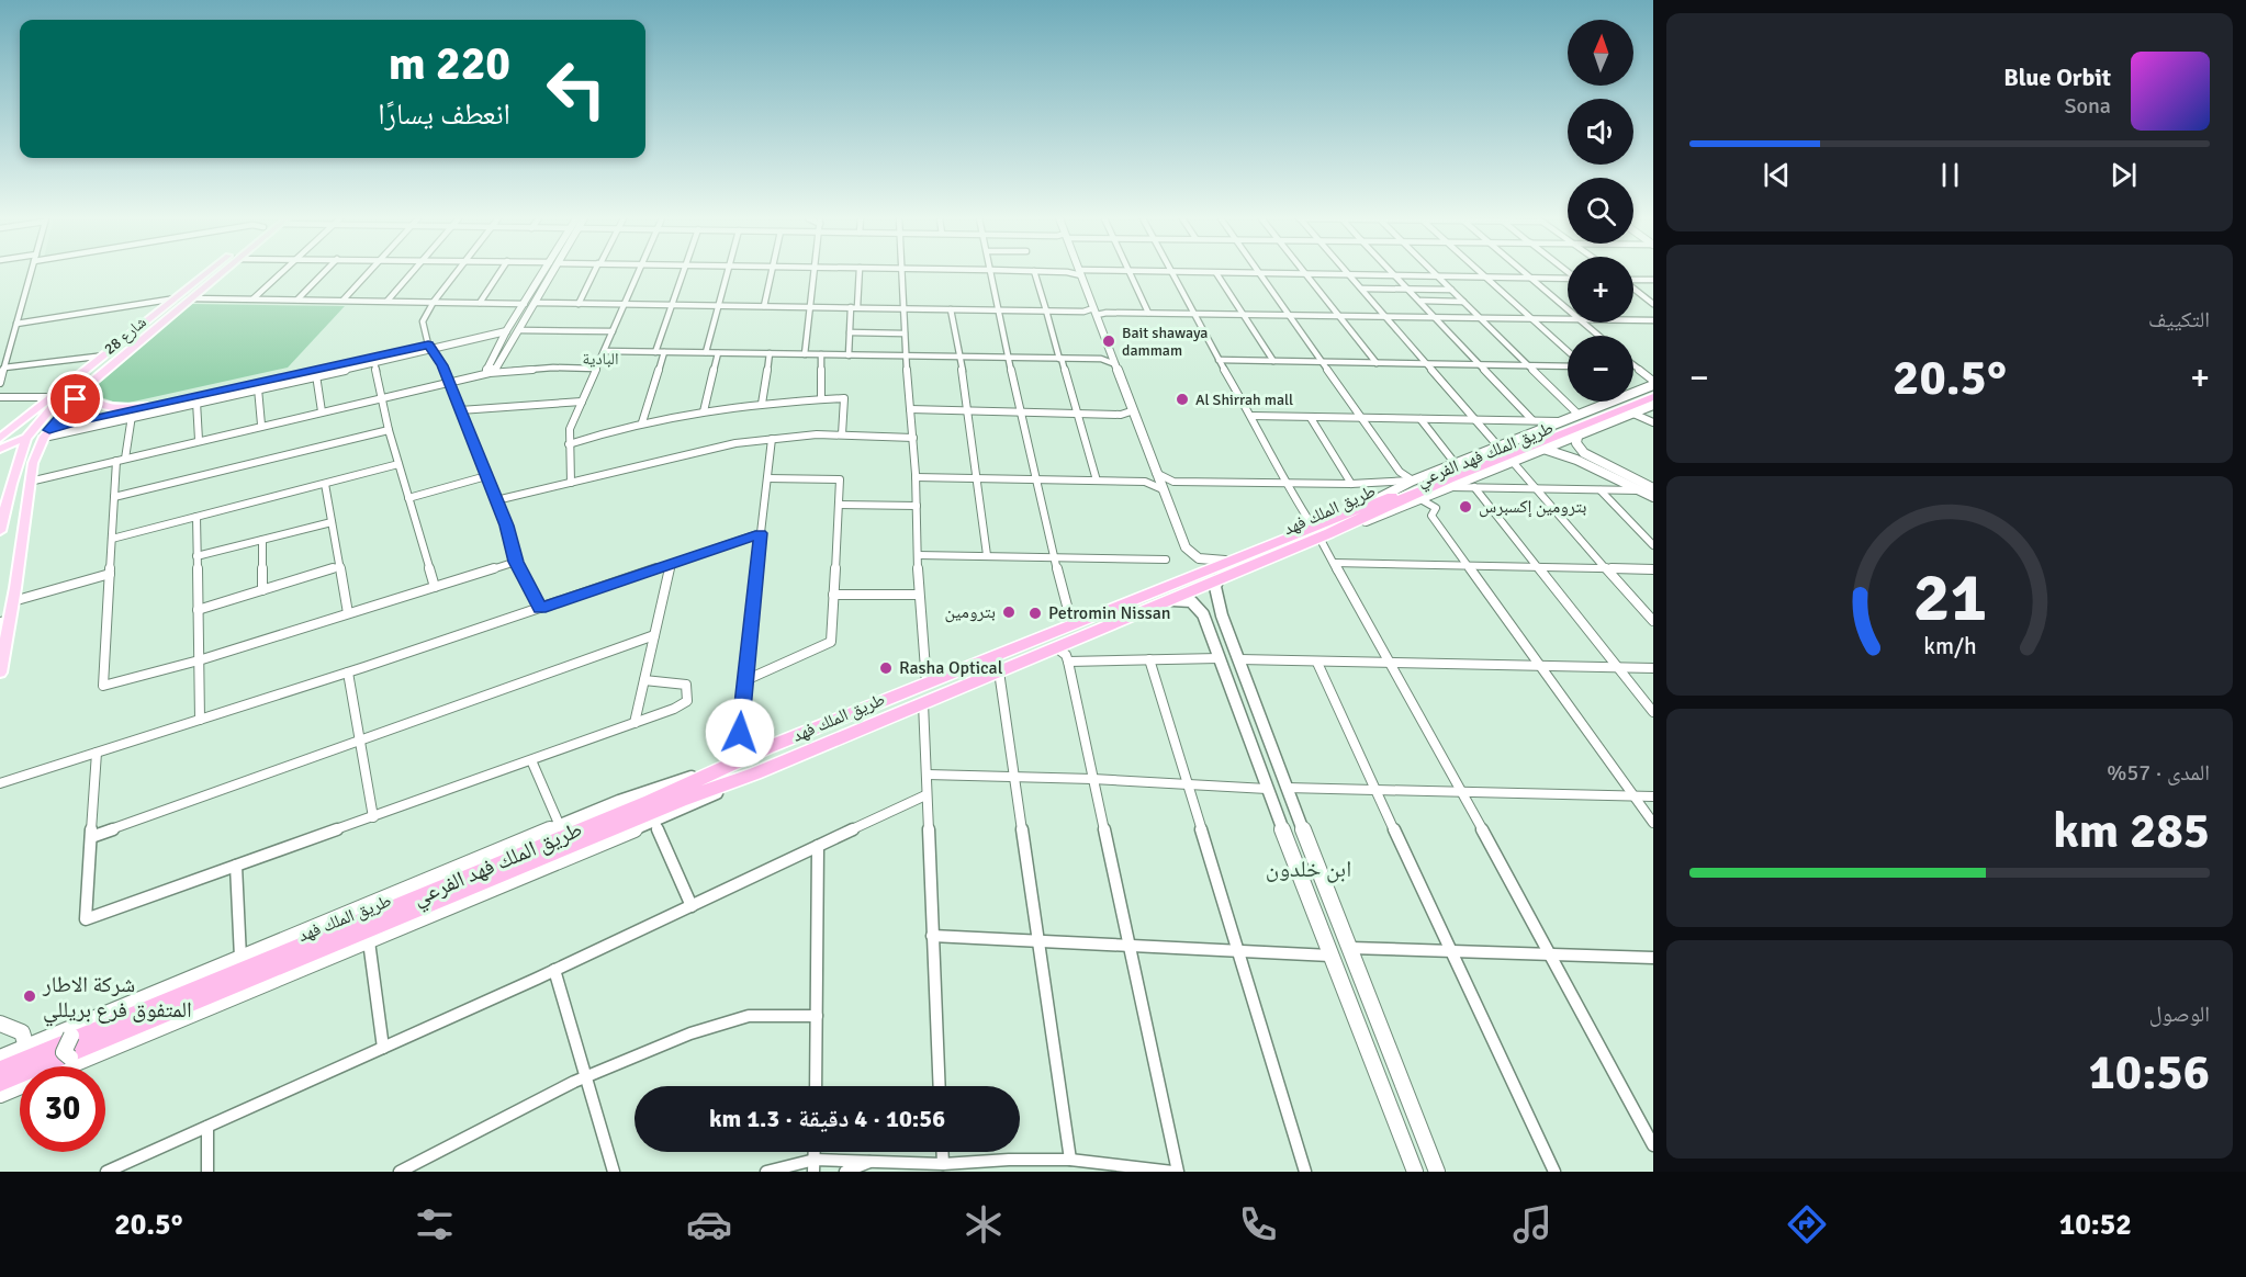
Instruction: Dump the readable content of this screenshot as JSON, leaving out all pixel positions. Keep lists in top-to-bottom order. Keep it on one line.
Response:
{"streets":{"highway":["طريق الملك فهد"],"main road":["شارع 28"],"street":["طريق الملك فهد الفرعي"]},"crossings":[["طريق الملك فهد الفرعي","طريق الملك فهد"]],"districts":["البادية","ابن خلدون"],"places":["Bait shawaya dammam","Al Shirrah mall","بترومين إكسبرس","بترومين","Petromin Nissan","Rasha Optical","شركة الاطار المتفوق فرع بريللي"],"north":"top","page":{"map_buttons":["+","−"],"turn":["220 m","انعطف يسارًا"],"song":["Blue Orbit","Sona"],"tile":["التكييف",["المدى · 57%","285 km"],["الوصول","10:56"]],"heat":["−","20.5°","+"],"limit":"30","trip":"10:56 · 4 دقيقة · 1.3 km","tabs":["10:52","20.5°"],"gauge":["21","km/h"]}}
